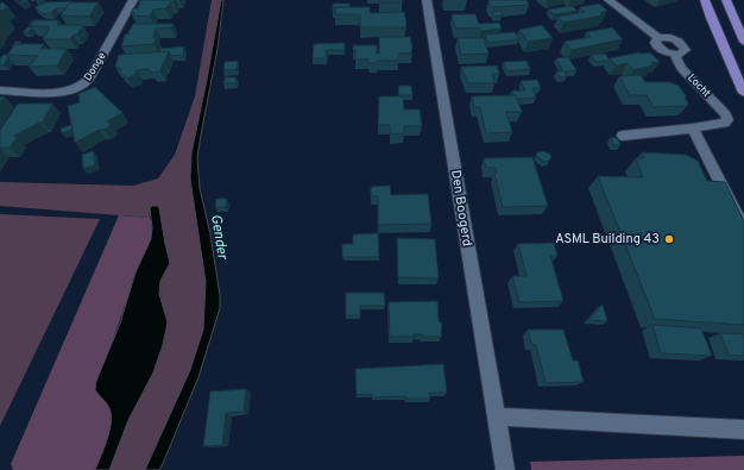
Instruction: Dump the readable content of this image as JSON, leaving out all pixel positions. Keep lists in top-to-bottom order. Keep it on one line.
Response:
{"streets":{"street":["Donge","Locht","Den Boogerd"]},"water":["Gender"],"places":["ASML Building 43"]}
